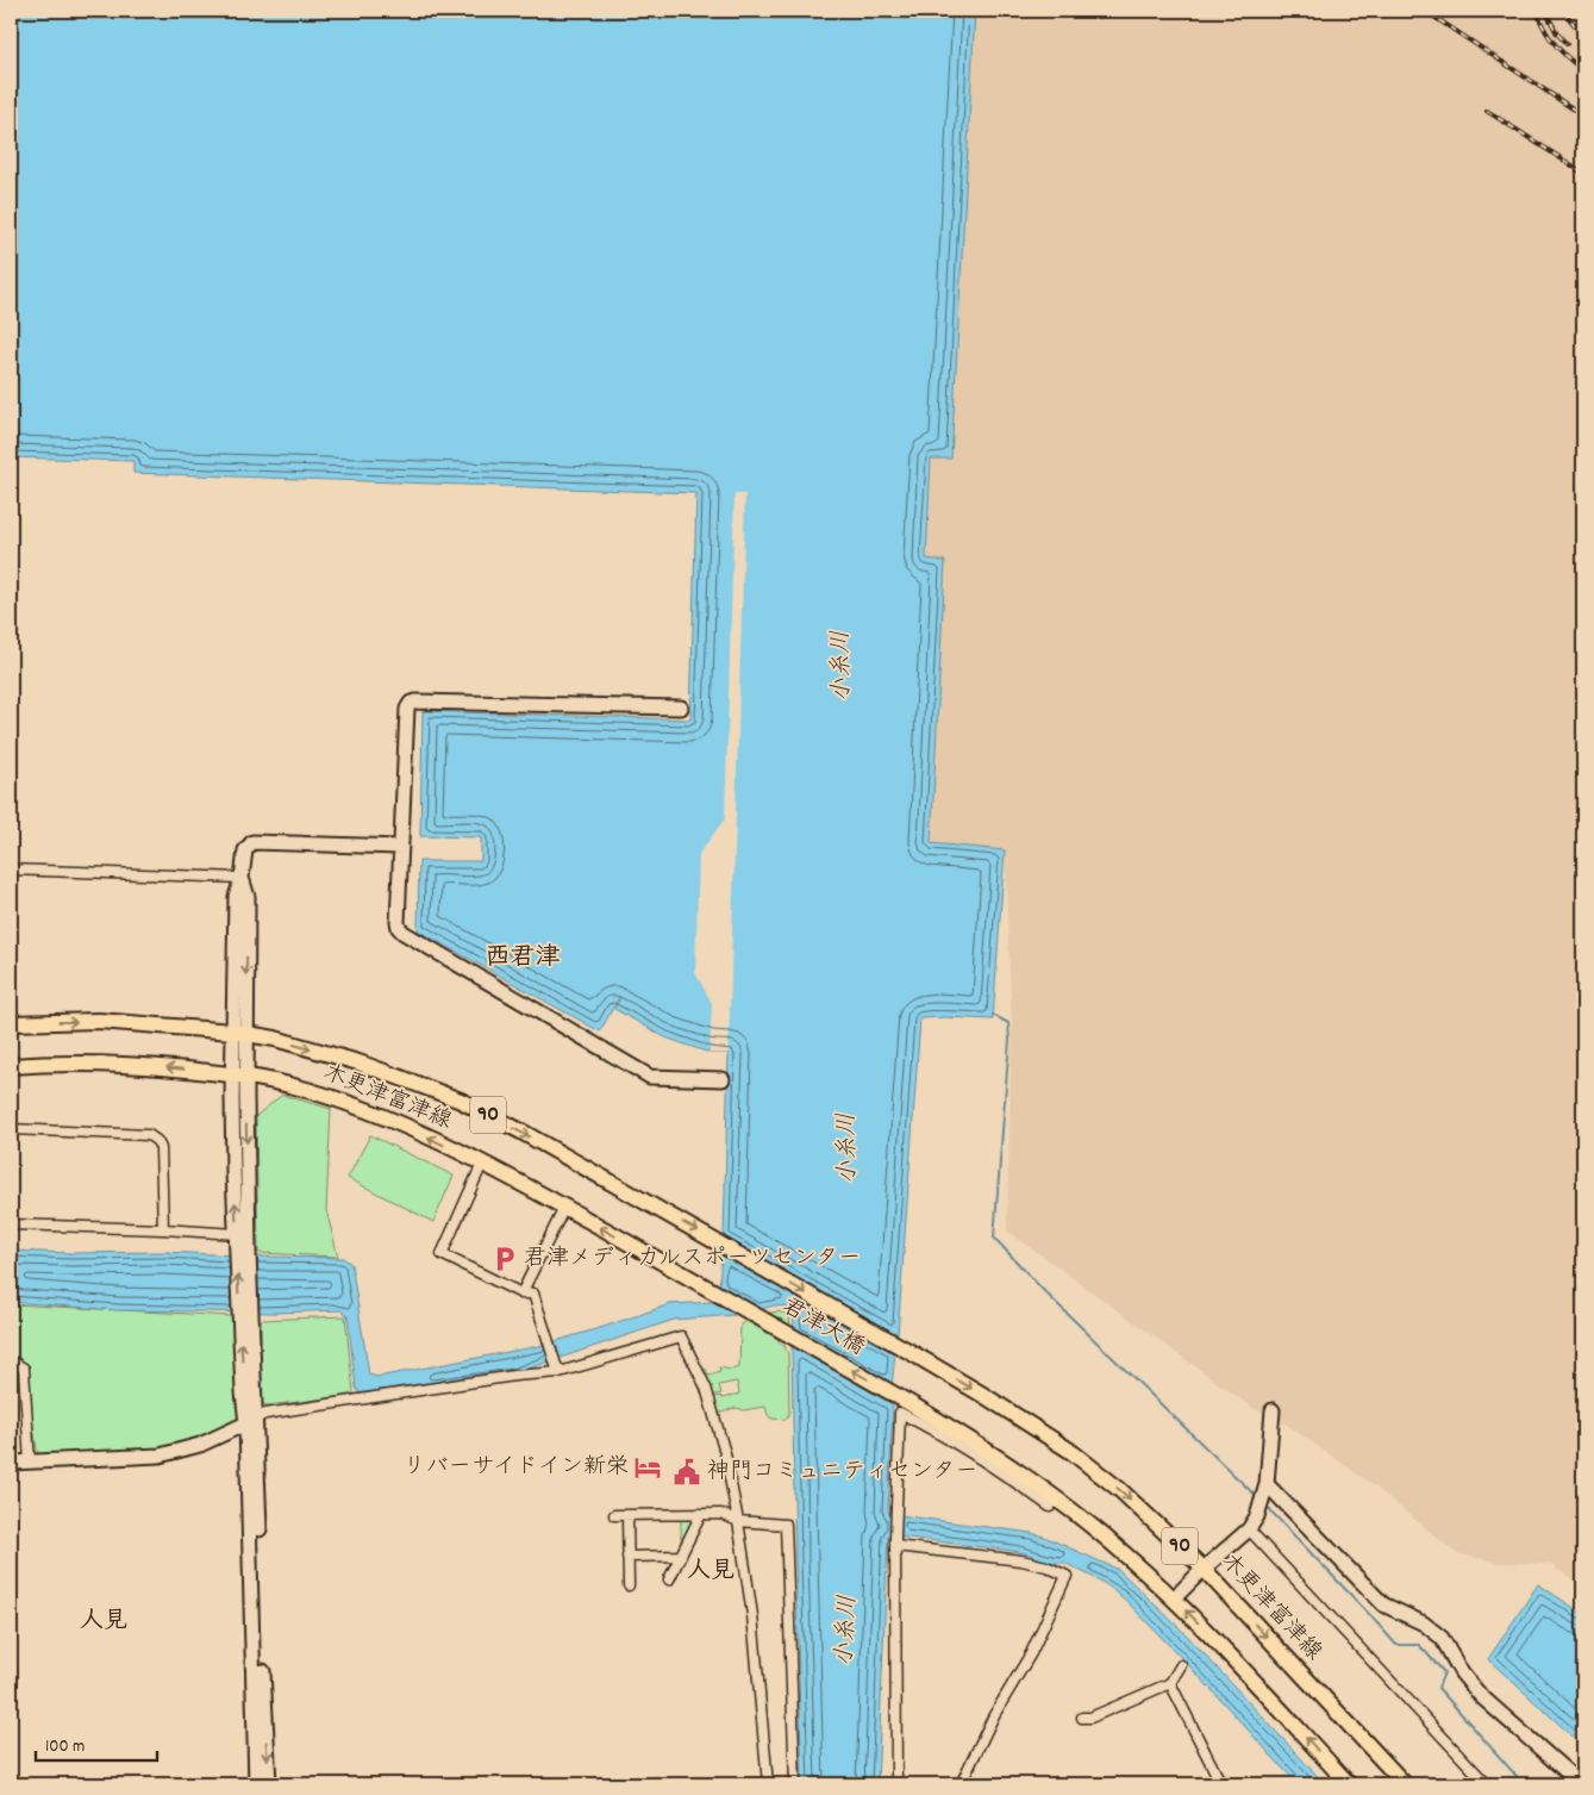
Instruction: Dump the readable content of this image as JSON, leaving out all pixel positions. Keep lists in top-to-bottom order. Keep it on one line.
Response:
{"streets":{"main road":["木更津富津線","90","君津大橋"]},"crossings":[["木更津富津線","君津大橋"],["90","君津大橋"]],"districts":["西君津","人見","人見"],"water":["小糸川"],"places":{"parking":["君津メディカルスポーツセンター"],"hotel":["リバーサイドイン新栄"],"public building":["神門コミュニティセンター"]},"scale_bar":"100 m"}
